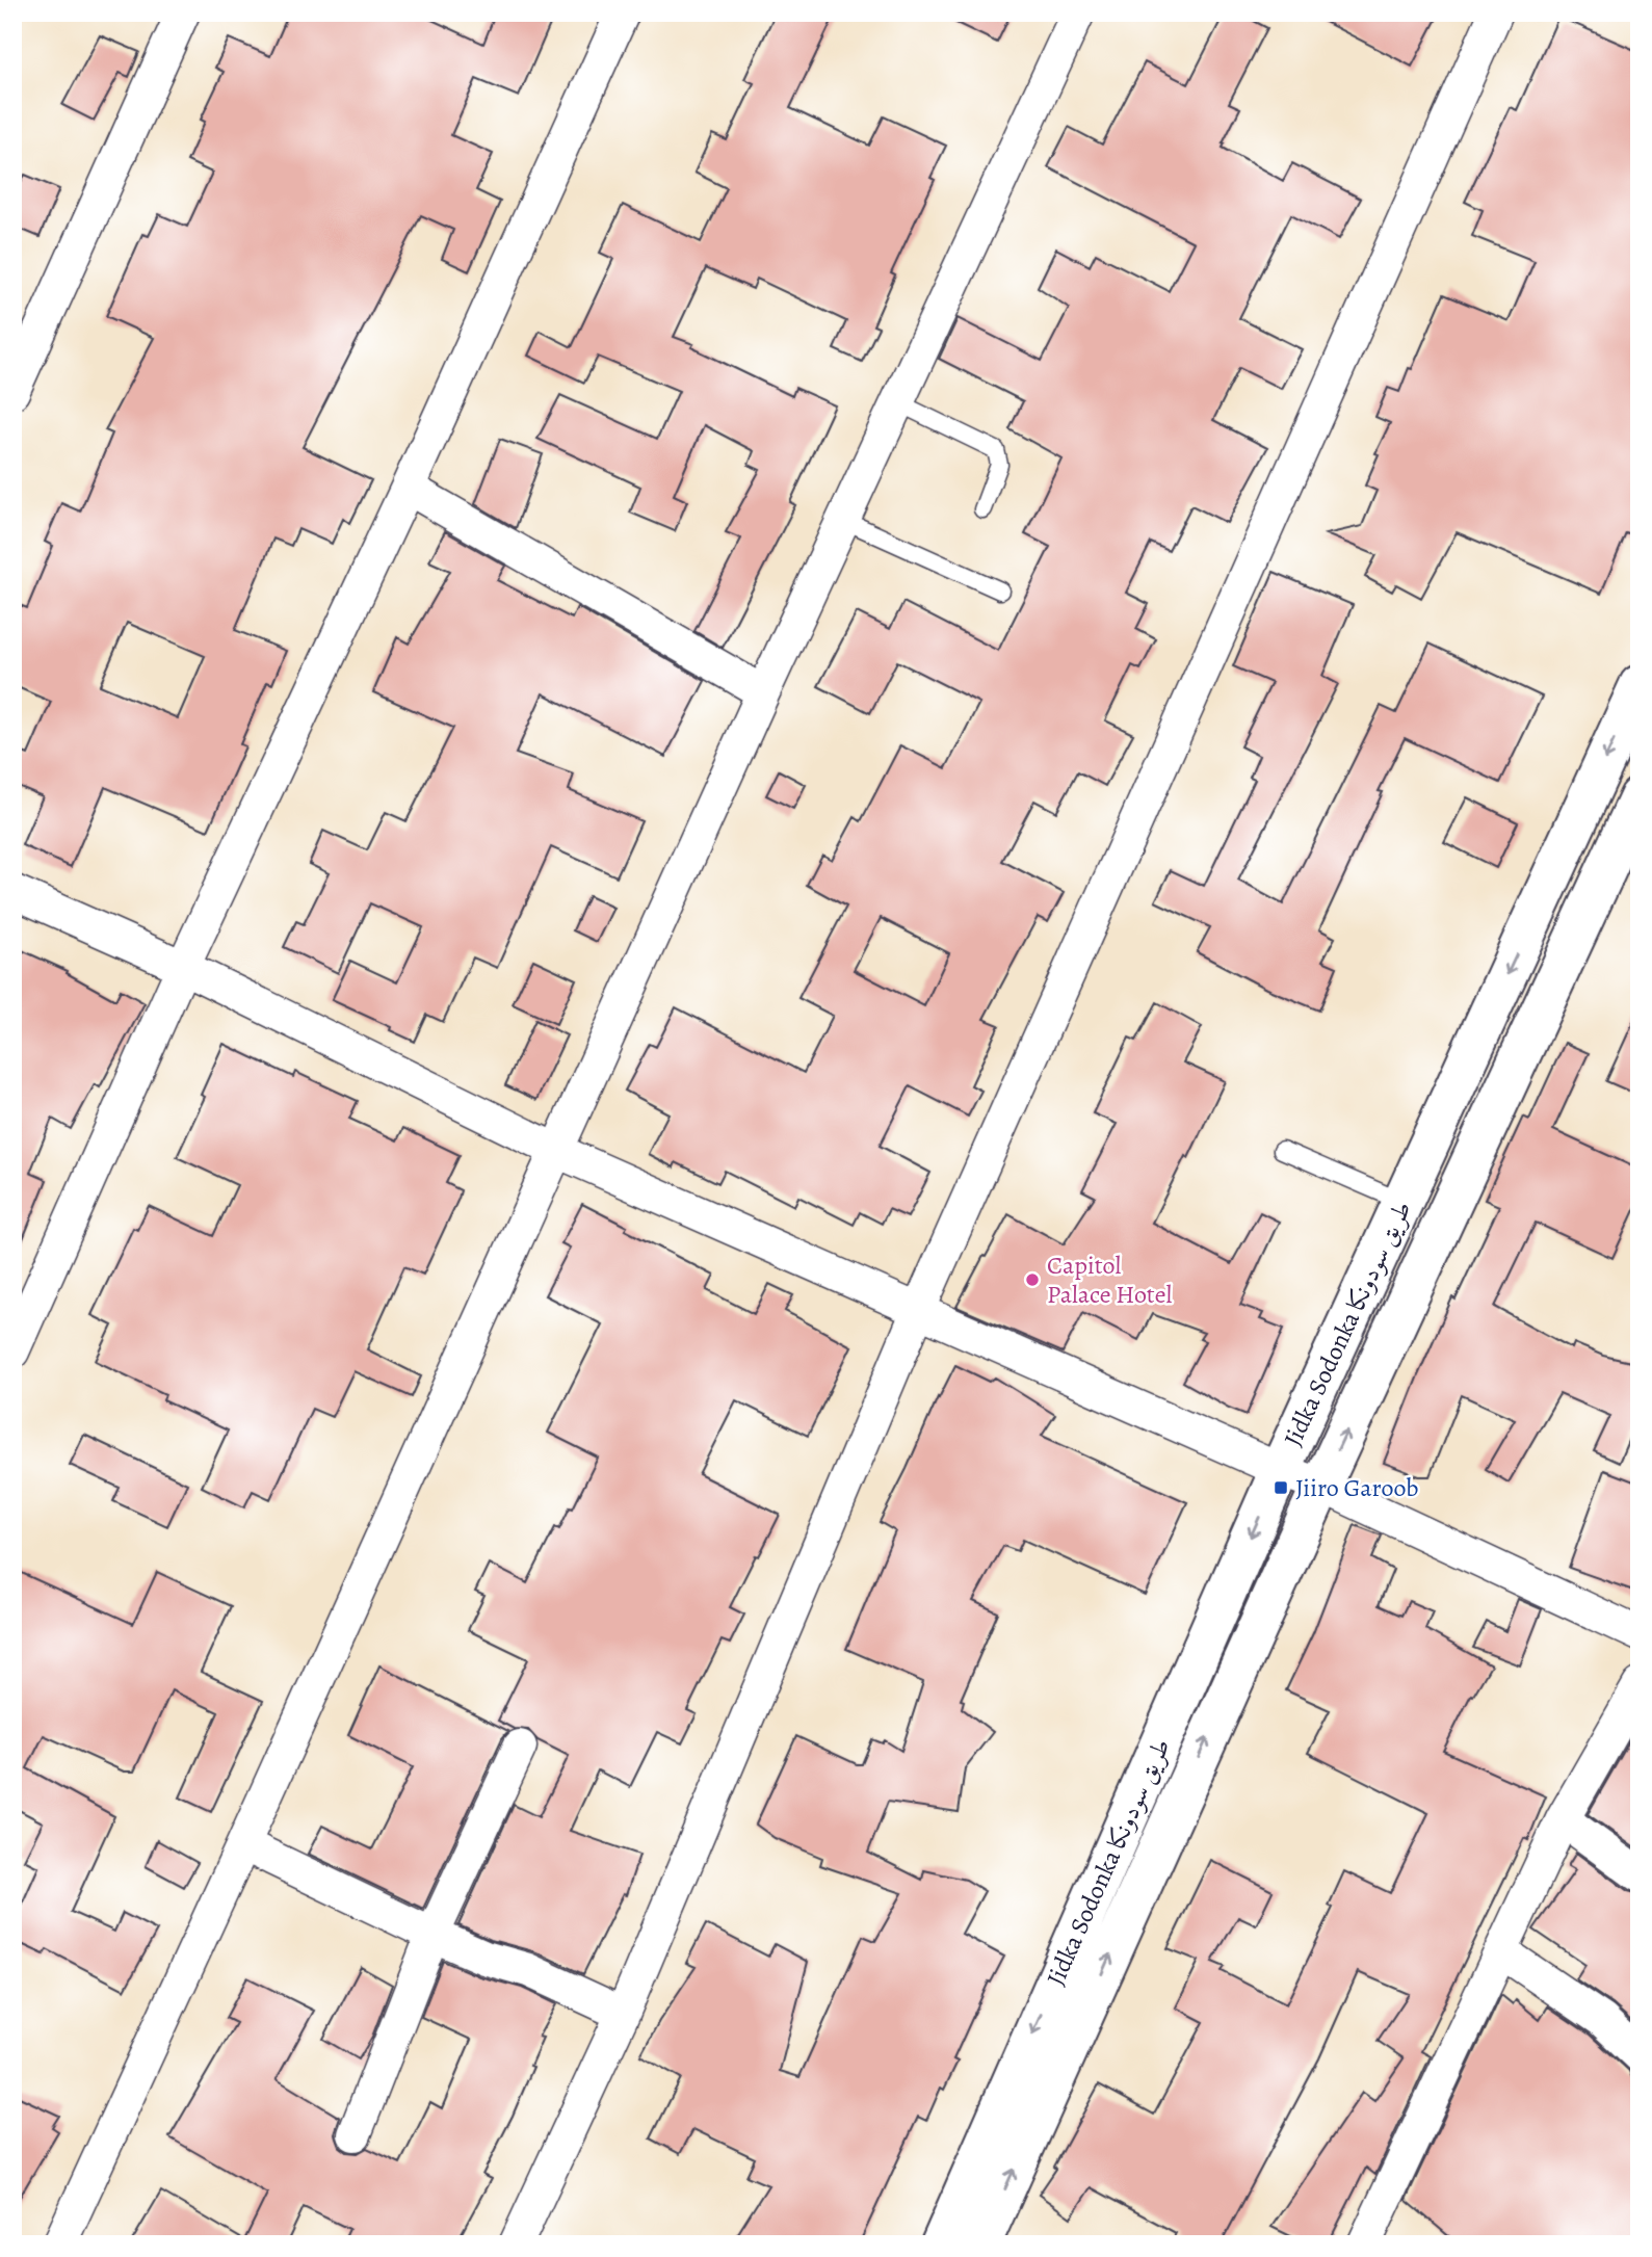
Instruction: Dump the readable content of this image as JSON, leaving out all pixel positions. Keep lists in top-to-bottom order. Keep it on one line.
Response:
{"streets":{"main road":["Jidka Sodonka طريق سودونكا"]},"places":{"other":["Capitol Palace Hotel"],"transit":["Jiiro Garoob"]}}
